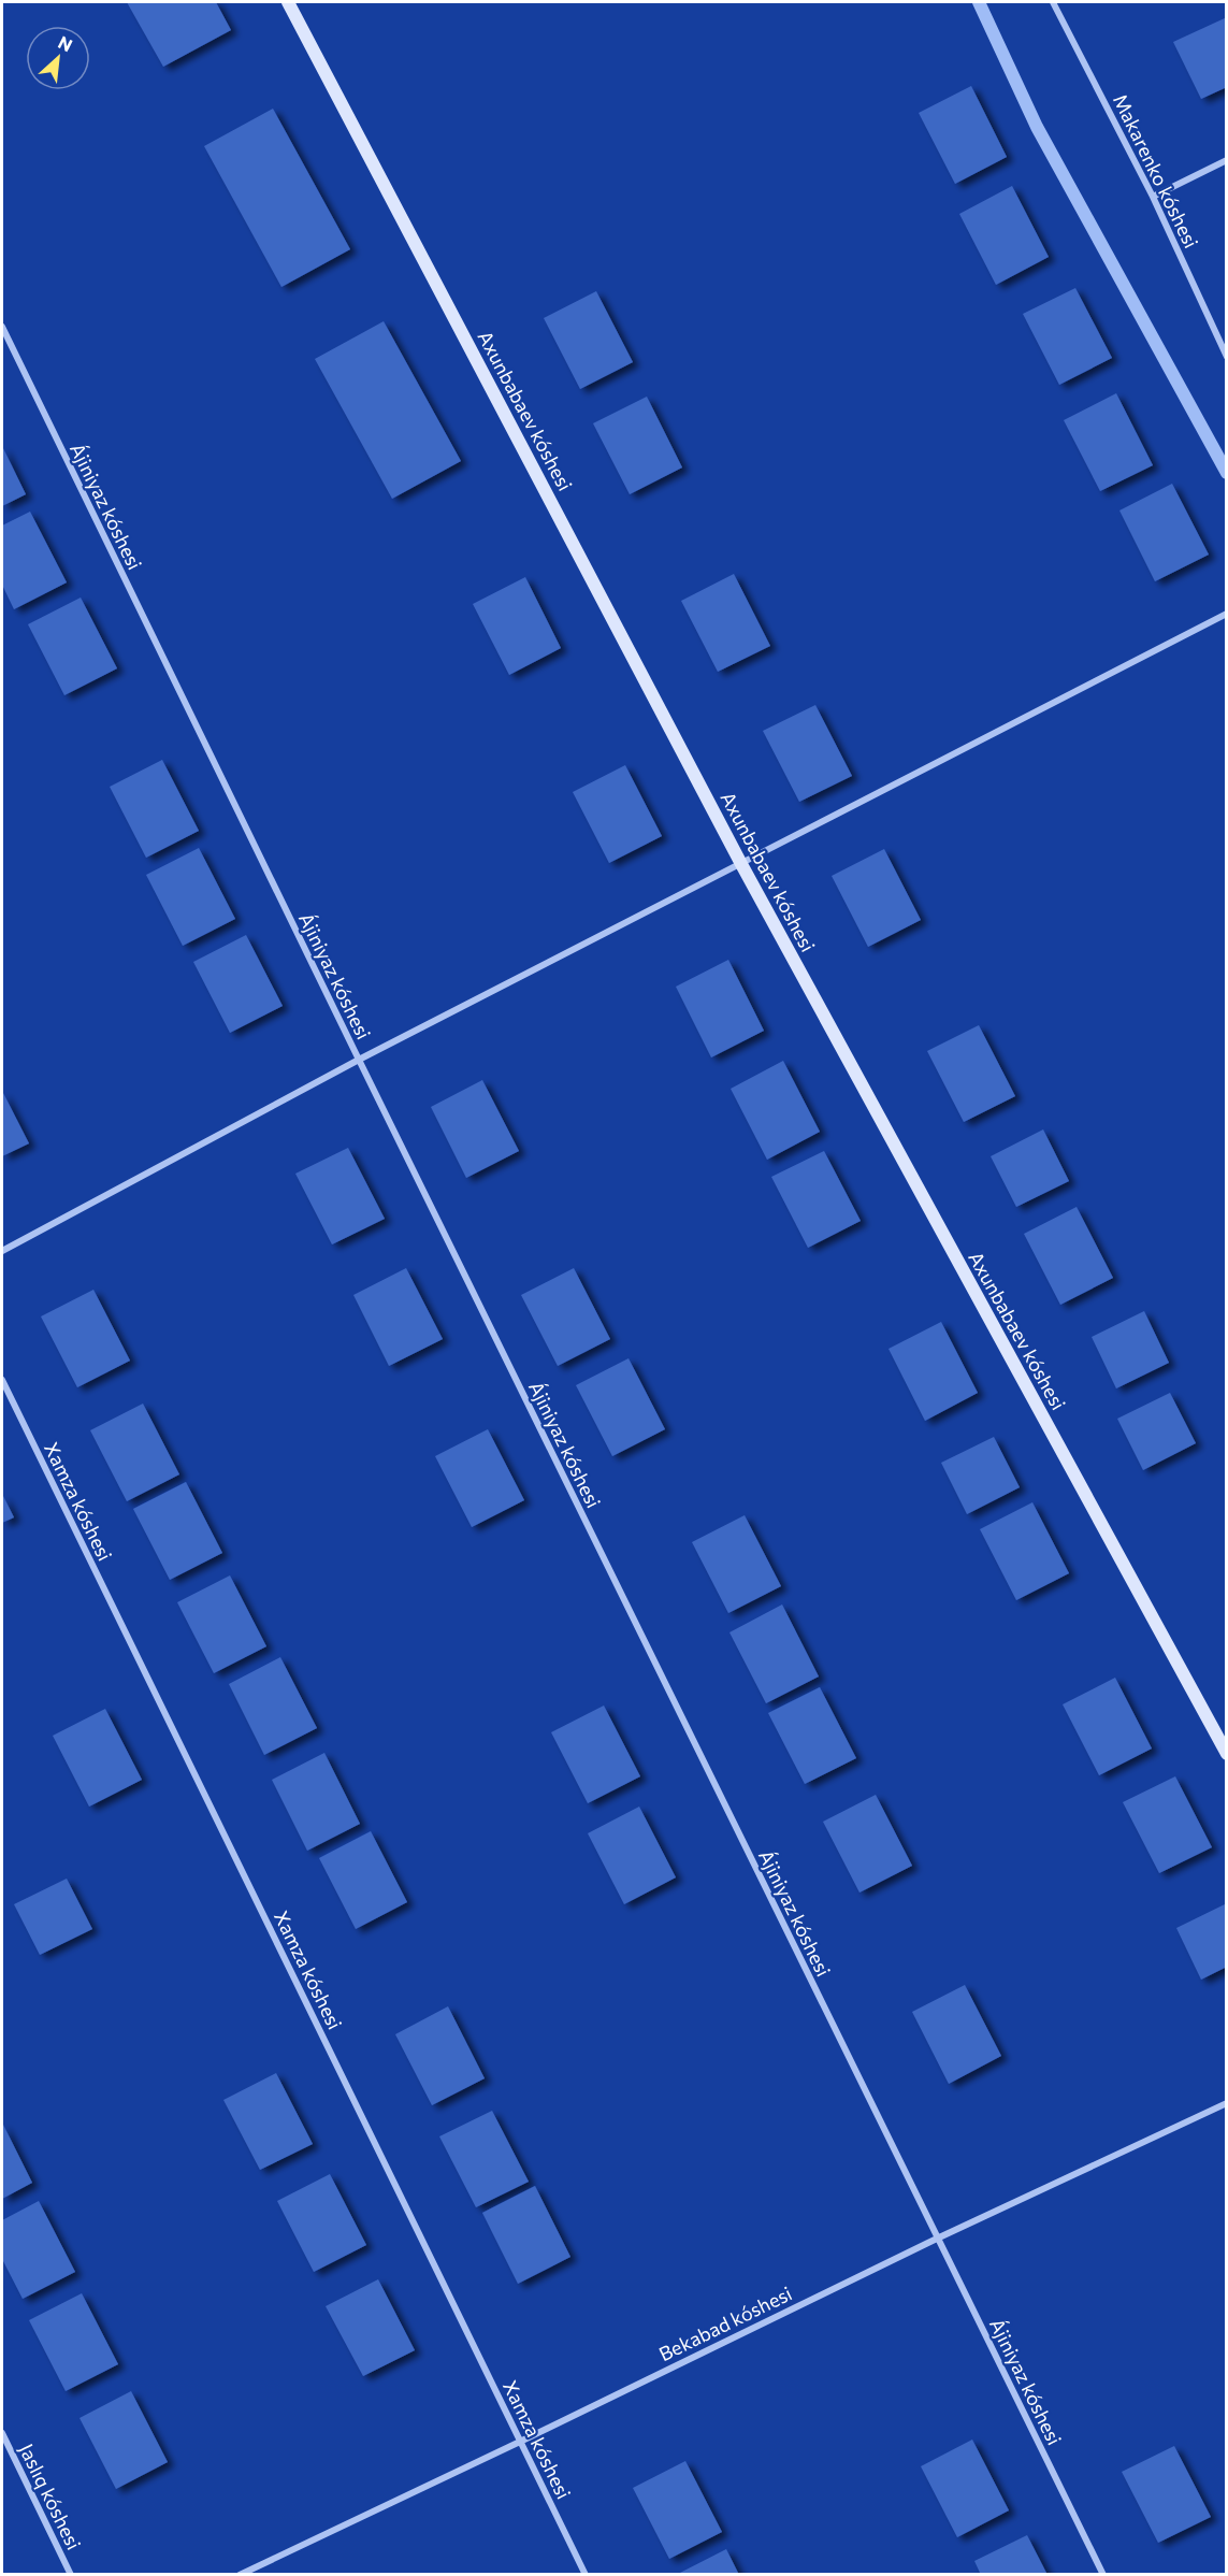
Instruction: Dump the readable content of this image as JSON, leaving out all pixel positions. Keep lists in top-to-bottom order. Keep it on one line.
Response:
{"streets":{"street":["Makarenko kóshesi","Axunbabaev kóshesi","Ájiniyaz kóshesi","Xamza kóshesi","Bekabad kóshesi","Jaslıq kóshesi"]},"crossings":[["Ájiniyaz kóshesi","Bekabad kóshesi"],["Xamza kóshesi","Bekabad kóshesi"]],"north":"top right"}
